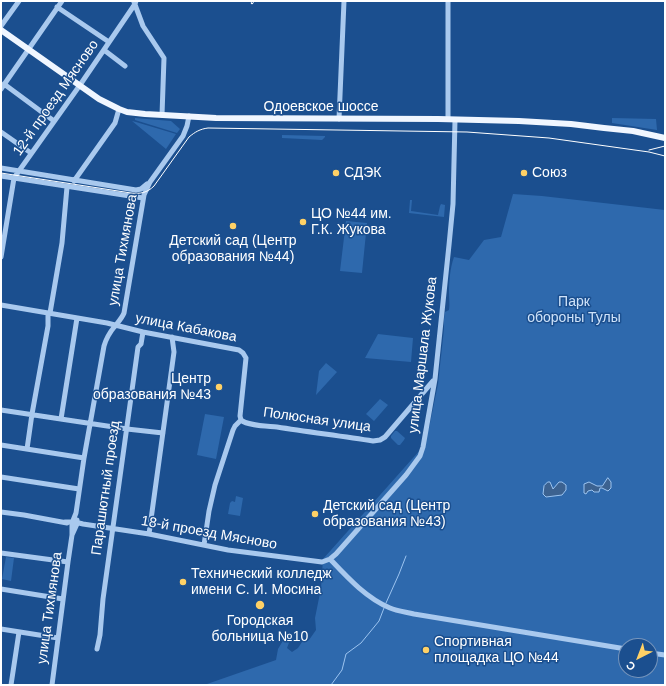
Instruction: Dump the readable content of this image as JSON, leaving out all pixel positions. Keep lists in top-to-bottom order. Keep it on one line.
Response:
{"streets":{"main road":["Одоевское шоссе"],"street":["12-й проезд Мясново","улица Тихмянова","улица Кабакова","улица Маршала Жукова","Полюсная улица","Парашютный проезд","18-й проезд Мясново"]},"crossings":[["12-й проезд Мясново","Одоевское шоссе"],["Одоевское шоссе","улица Тихмянова"],["Одоевское шоссе","улица Маршала Жукова"],["улица Тихмянова","улица Кабакова"],["улица Тихмянова","18-й проезд Мясново"],["улица Кабакова","Полюсная улица"],["улица Кабакова","Парашютный проезд"],["улица Маршала Жукова","Полюсная улица"],["улица Маршала Жукова","18-й проезд Мясново"],["Парашютный проезд","18-й проезд Мясново"]],"parks":["Парк обороны Тулы"],"places":["СДЭК","Союз","ЦО №44 им. Г.К. Жукова","Детский сад (Центр образования №44)","Центр образования №43","Детский сад (Центр образования №43)","Технический колледж имени С. И. Мосина","Городская больница №10","Спортивная площадка ЦО №44"],"north":"bottom left"}
